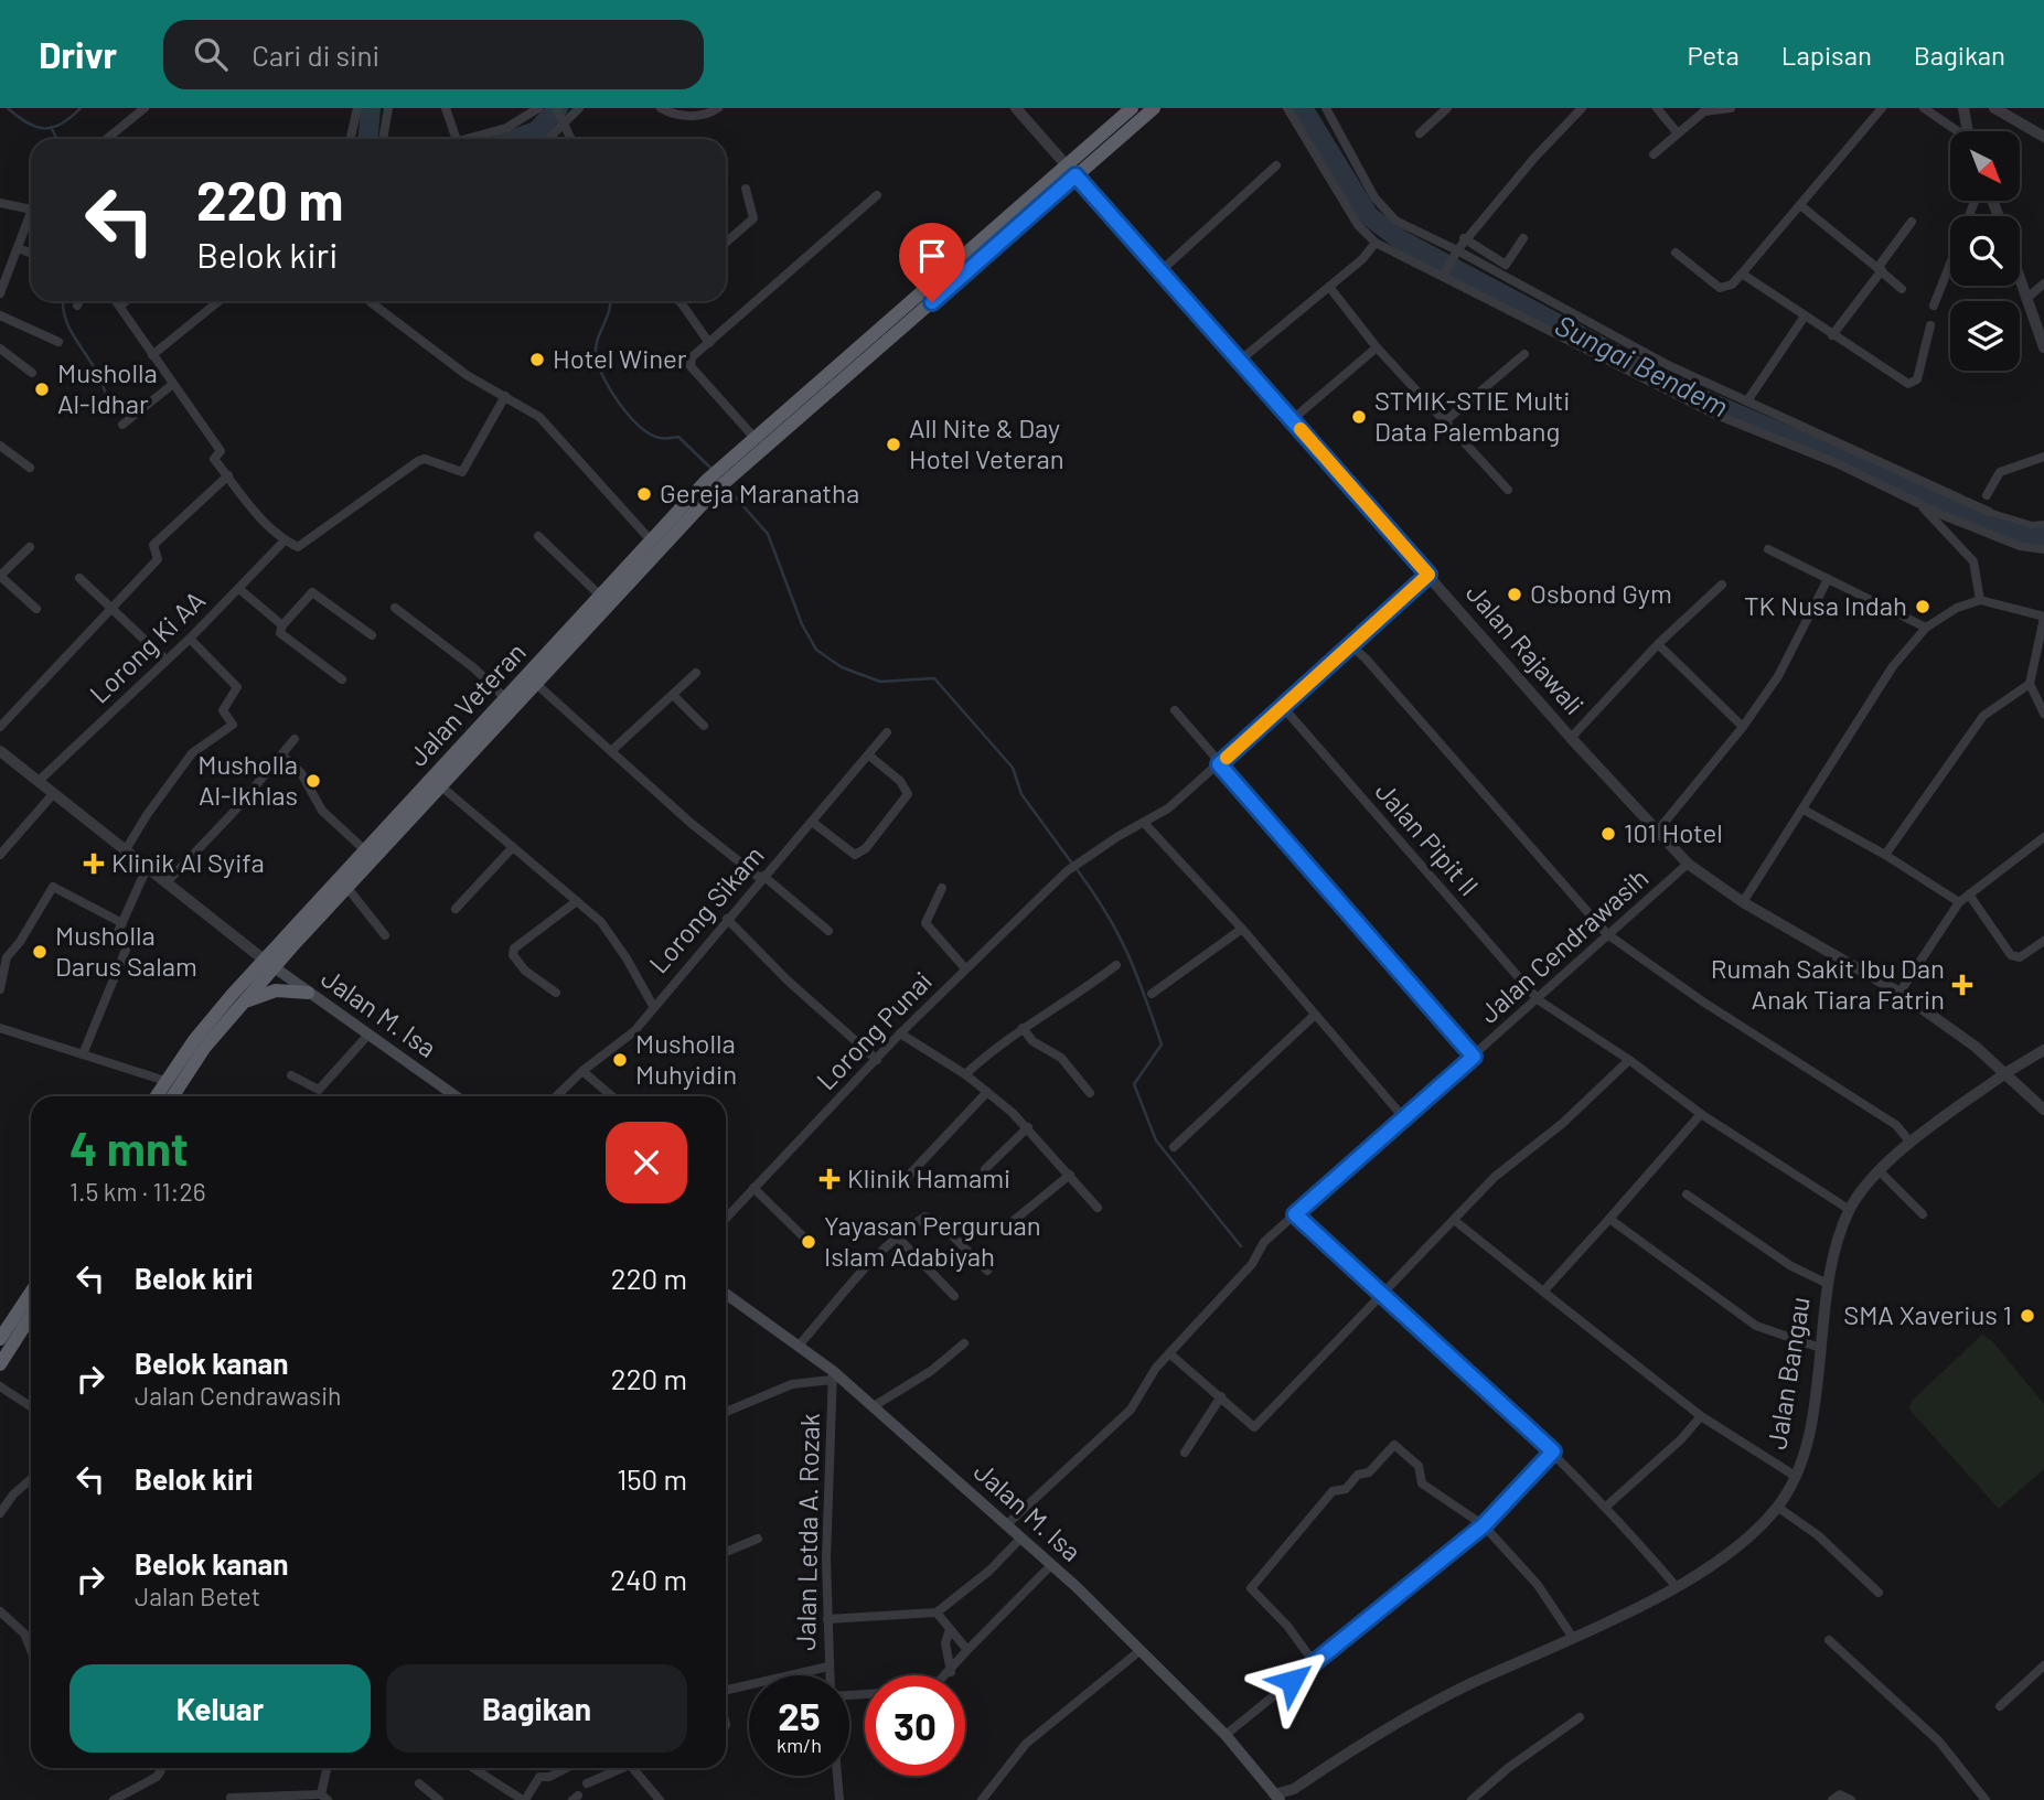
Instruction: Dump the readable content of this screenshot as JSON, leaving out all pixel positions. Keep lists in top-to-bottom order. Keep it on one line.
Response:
{"streets":{"highway":["Jalan Veteran"],"main road":["Jalan M. Isa"],"street":["Lorong Ki AA","Jalan Rajawali","Jalan Pipit II","Lorong Sikam","Jalan Cendrawasih","Lorong Punai","Jalan Bangau","Jalan Letda A. Rozak"]},"crossings":[["Jalan Rajawali","Jalan Cendrawasih"],["Jalan Rajawali","Lorong Punai"],["Jalan Rajawali","Jalan Bangau"],["Jalan Veteran","Jalan M. Isa"],["Jalan Pipit II","Jalan Cendrawasih"],["Jalan Pipit II","Lorong Punai"],["Jalan Pipit II","Jalan Bangau"],["Jalan Cendrawasih","Jalan M. Isa"],["Jalan M. Isa","Jalan Bangau"],["Jalan M. Isa","Jalan Letda A. Rozak"]],"water":["Sungai Bendem"],"places":{"other":["Hotel Winer","Musholla Al-Idhar","STMIK-STIE Multi Data Palembang","All Nite & Day Hotel Veteran","Gereja Maranatha","Osbond Gym","TK Nusa Indah","Musholla Al-Ikhlas","101 Hotel","Musholla Darus Salam","Musholla Muhyidin","Yayasan Perguruan Islam Adabiyah","SMA Xaverius 1"],"health":["Klinik Al Syifa","Rumah Sakit Ibu Dan Anak Tiara Fatrin","Klinik Hamami"]},"north":"bottom right","page":{"header":"Drivr","search":"Cari di sini","nav":["Peta","Lapisan","Bagikan"],"turn":["220 m","Belok kiri"],"heading":["4 mnt","1.5 km · 11:26"],"list":[{"name":"Belok kiri","value":"220 m"},{"name":"Belok kanan","note":"Jalan Cendrawasih","value":"220 m"},{"name":"Belok kiri","value":"150 m"},{"name":"Belok kanan","note":"Jalan Betet","value":"240 m"}],"buttons":["Keluar","Bagikan"],"speed":"25 km/h","limit":"30"}}
